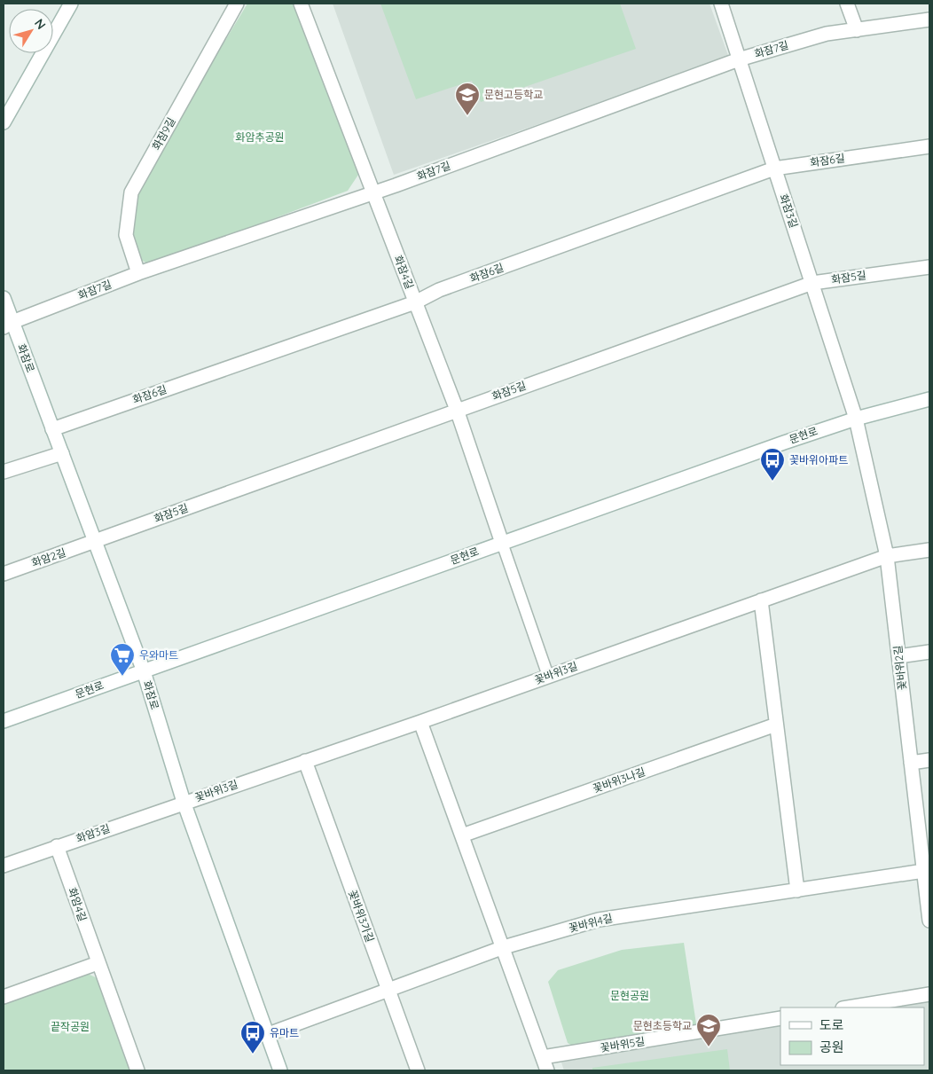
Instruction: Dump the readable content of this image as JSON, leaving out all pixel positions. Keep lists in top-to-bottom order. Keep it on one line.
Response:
{"streets":{"street":["화잠7길","화잠9길","화잠6길","화잠3길","화잠4길","화잠5길","화잠로","문현로","화암2길","꽃바위2길","꽃바위3길","꽃바위3나길","화암3길","화암4길","꽃바위3가길","꽃바위4길","꽃바위5길"]},"crossings":[["화잠7길","화잠9길"],["화잠7길","화잠3길"],["화잠7길","화잠4길"],["화잠7길","화잠로"],["화잠6길","화잠3길"],["화잠6길","화잠4길"],["화잠6길","화잠로"],["화잠3길","화잠5길"],["화잠3길","문현로"],["화잠3길","꽃바위2길"],["화잠4길","화잠5길"],["화잠4길","문현로"],["화잠5길","화잠로"],["화잠5길","화암2길"],["화잠로","문현로"],["화잠로","화암2길"],["화잠로","꽃바위3길"],["화잠로","화암3길"],["화잠로","꽃바위4길"],["문현로","꽃바위2길"],["꽃바위2길","꽃바위3길"],["꽃바위2길","꽃바위4길"],["꽃바위3길","화암3길"],["꽃바위3길","꽃바위3가길"],["화암3길","화암4길"],["꽃바위3가길","꽃바위4길"]],"parks":["화암추공원","문현공원","끝작공원"],"places":{"school or university":["문현고등학교","문현초등학교"],"bus stop":["꽃바위아파트","유마트"],"supermarket":["우와마트"]},"legend":["도로","공원"],"north":"top right"}
